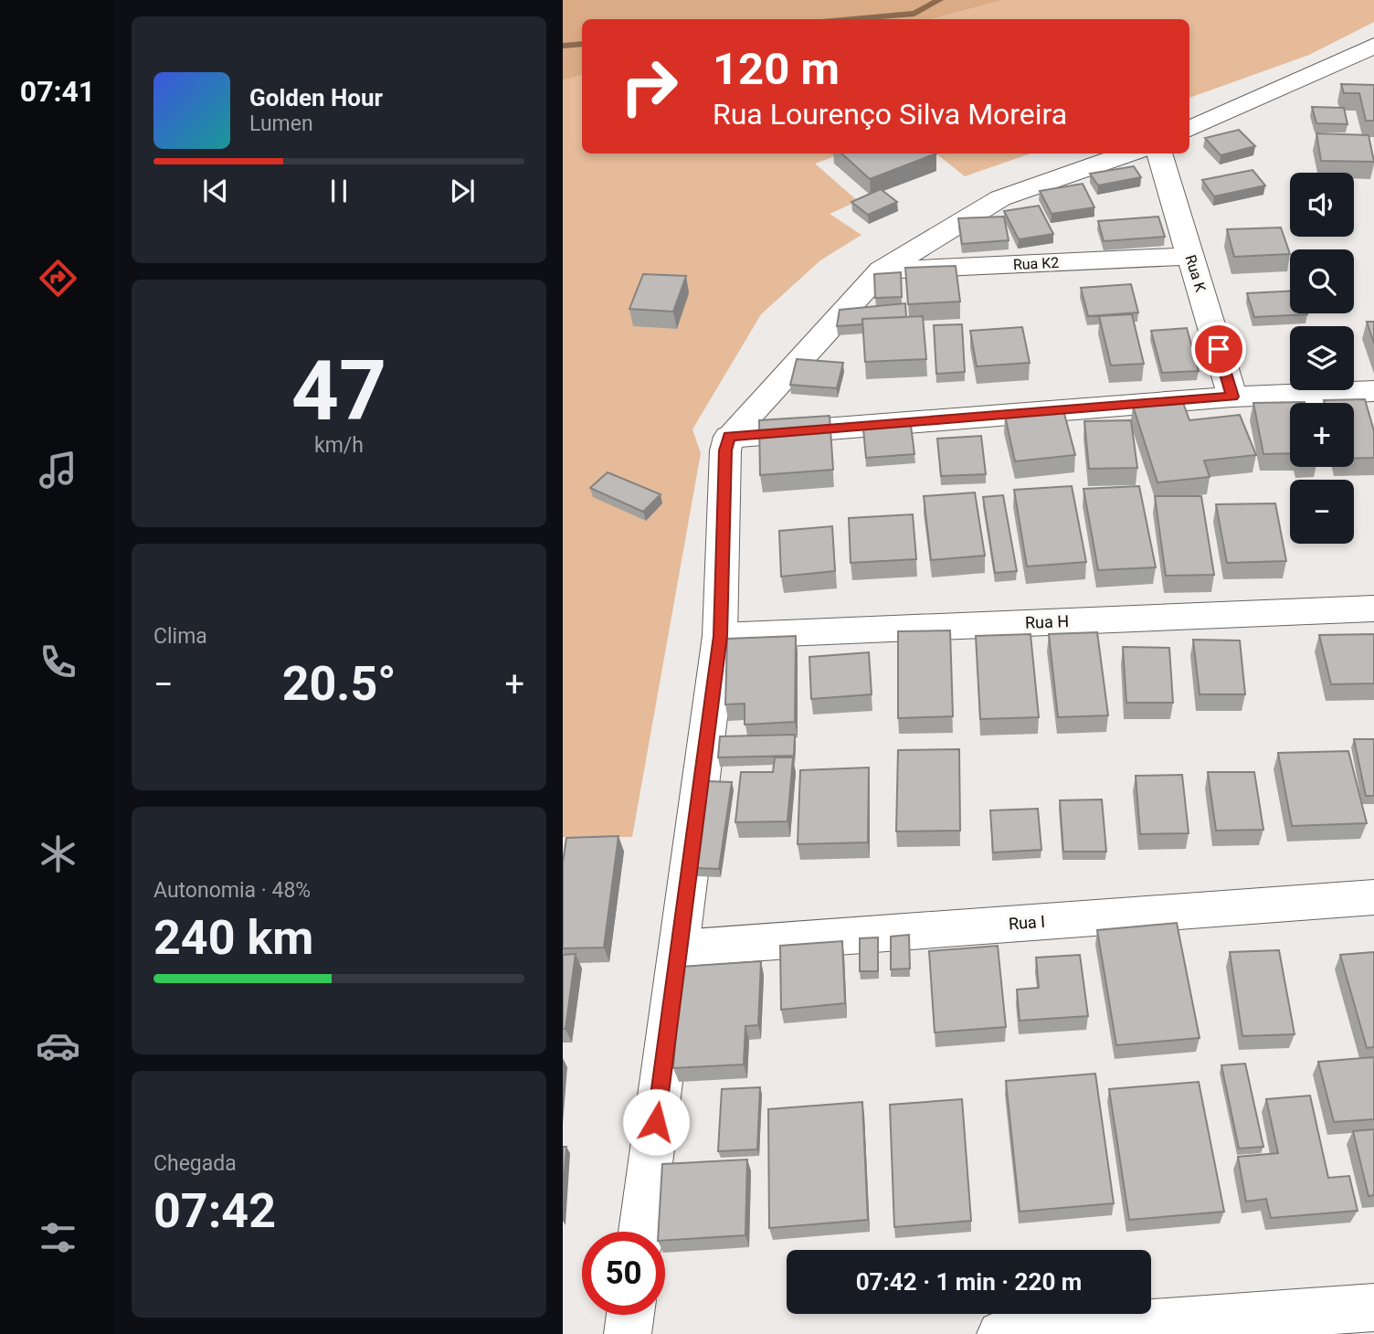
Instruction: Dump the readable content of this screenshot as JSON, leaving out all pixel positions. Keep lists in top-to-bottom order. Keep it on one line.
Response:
{"streets":{"street":["Rua K2","Rua K","Rua H","Rua I"]},"crossings":[["Rua K2","Rua K"]],"page":{"tabs":"07:41","turn":["120 m","Rua Lourenço Silva Moreira"],"song":["Golden Hour","Lumen"],"map_buttons":["+","−"],"tile":[["47","km/h"],"Clima",["Autonomia · 48%","240 km"],["Chegada","07:42"]],"heat":["−","20.5°","+"],"limit":"50","trip":"07:42 · 1 min · 220 m"}}
